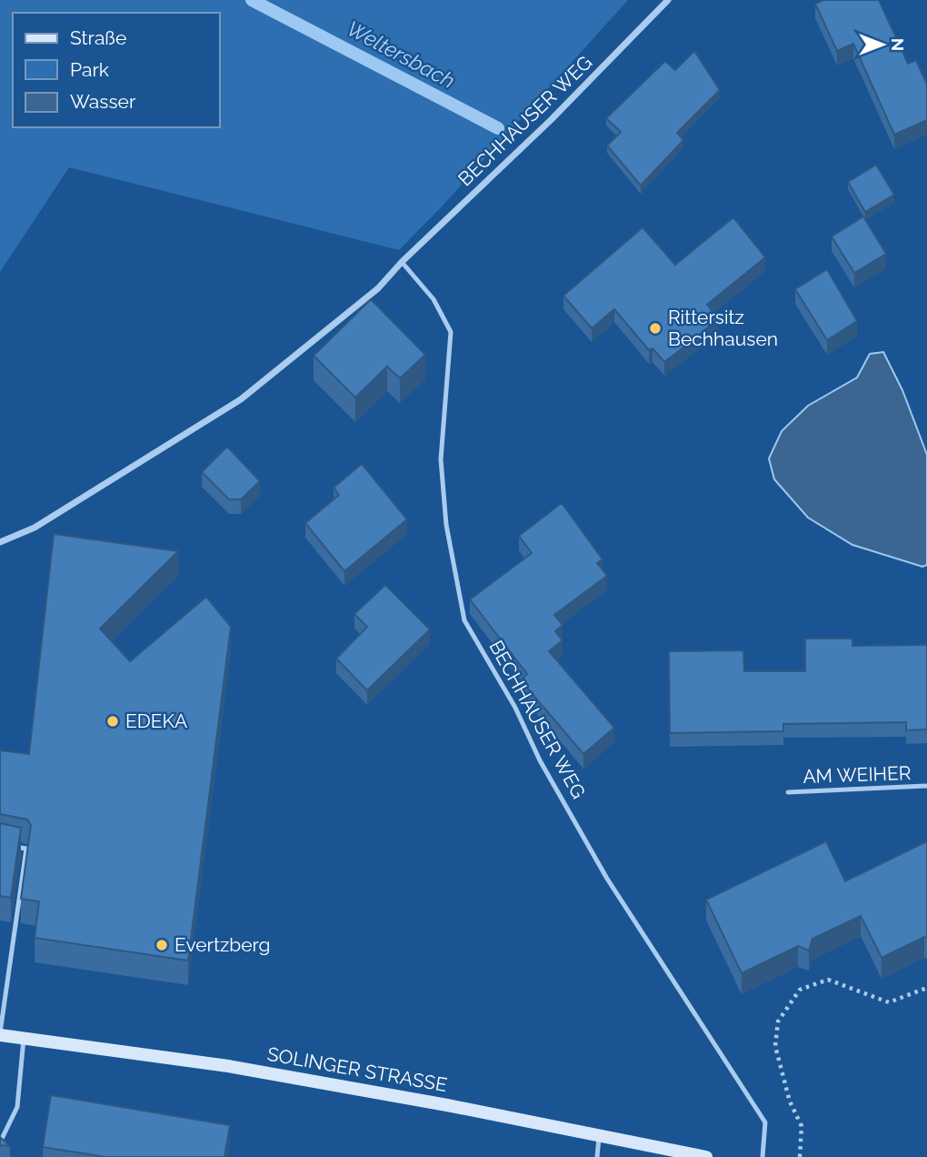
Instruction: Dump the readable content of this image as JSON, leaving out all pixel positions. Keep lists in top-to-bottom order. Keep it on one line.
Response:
{"streets":{"main road":["SOLINGER STRASSE"],"street":["BECHHAUSER WEG"],"lane":["AM WEIHER"]},"water":["Weltersbach"],"places":["Rittersitz Bechhausen","EDEKA","Evertzberg"],"legend":["Straße","Park","Wasser"],"north":"right"}
